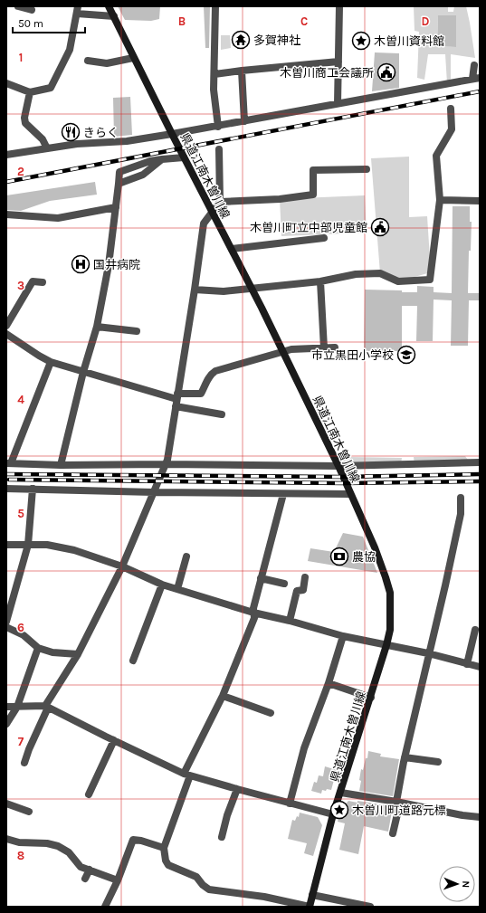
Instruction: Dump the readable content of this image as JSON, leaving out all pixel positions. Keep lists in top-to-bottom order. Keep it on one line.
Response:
{"streets":{"main road":["県道江南木曽川線"]},"places":{"temple":["多賀神社"],"place":["木曽川資料館","木曽川町道路元標"],"public building":["木曽川商工会議所","木曽川町立中部児童館"],"restaurant":["きらく"],"hospital":["国井病院"],"school or university":["市立黒田小学校"],"bank":["農協"]},"scale_bar":"50 m","north":"right","grid":{"columns":["B","C","D"],"rows":["1","2","3","4","5","6","7","8"]}}
